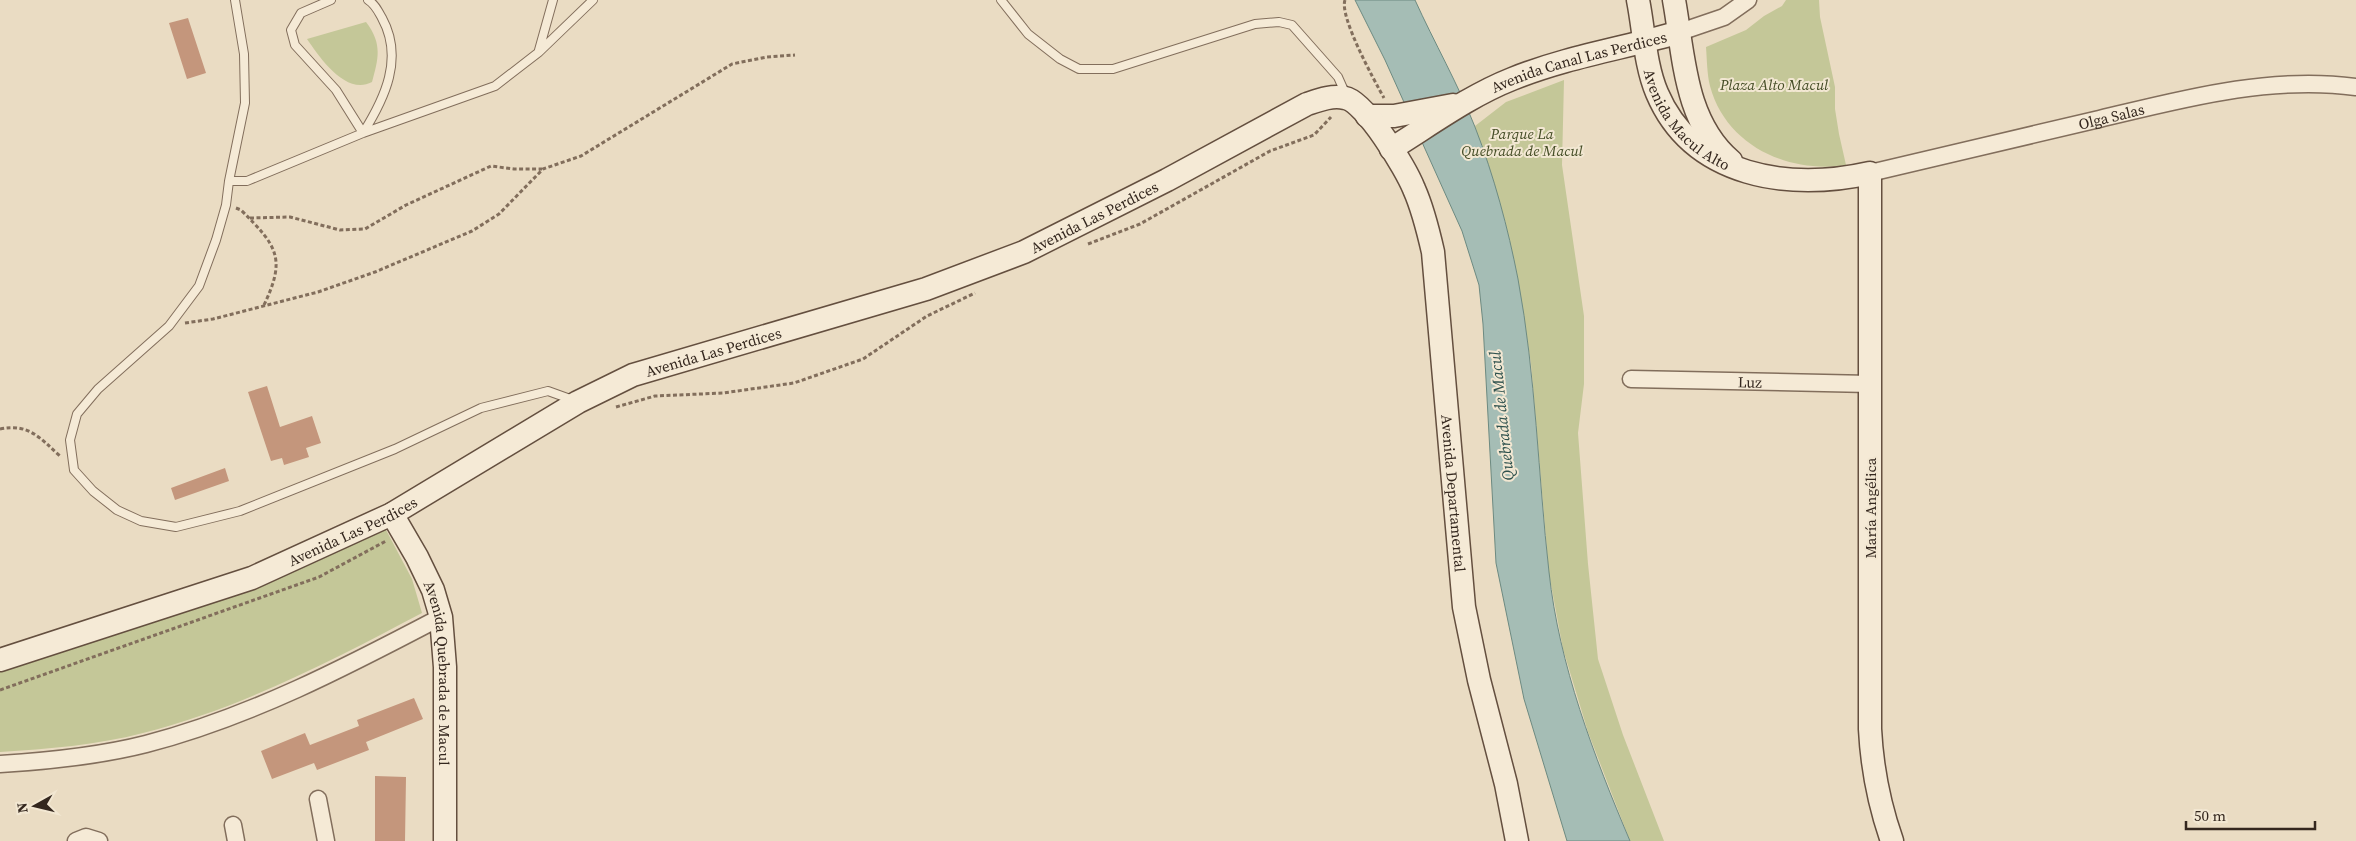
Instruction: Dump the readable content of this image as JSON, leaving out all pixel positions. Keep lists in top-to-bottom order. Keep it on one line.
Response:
{"streets":{"street":["Avenida Canal Las Perdices","Avenida Macul Alto","Olga Salas","Avenida Las Perdices","Luz","Avenida Departamental","María Angélica","Avenida Quebrada de Macul"]},"crossings":[["Avenida Canal Las Perdices","Avenida Macul Alto"],["Avenida Canal Las Perdices","Avenida Las Perdices"],["Avenida Canal Las Perdices","Avenida Departamental"],["Avenida Macul Alto","Olga Salas"],["Avenida Macul Alto","María Angélica"],["Olga Salas","María Angélica"],["Avenida Las Perdices","Avenida Quebrada de Macul"],["Luz","María Angélica"]],"water":["Quebrada de Macul"],"parks":["Plaza Alto Macul","Parque La Quebrada de Macul"],"scale_bar":"50 m","north":"left"}
